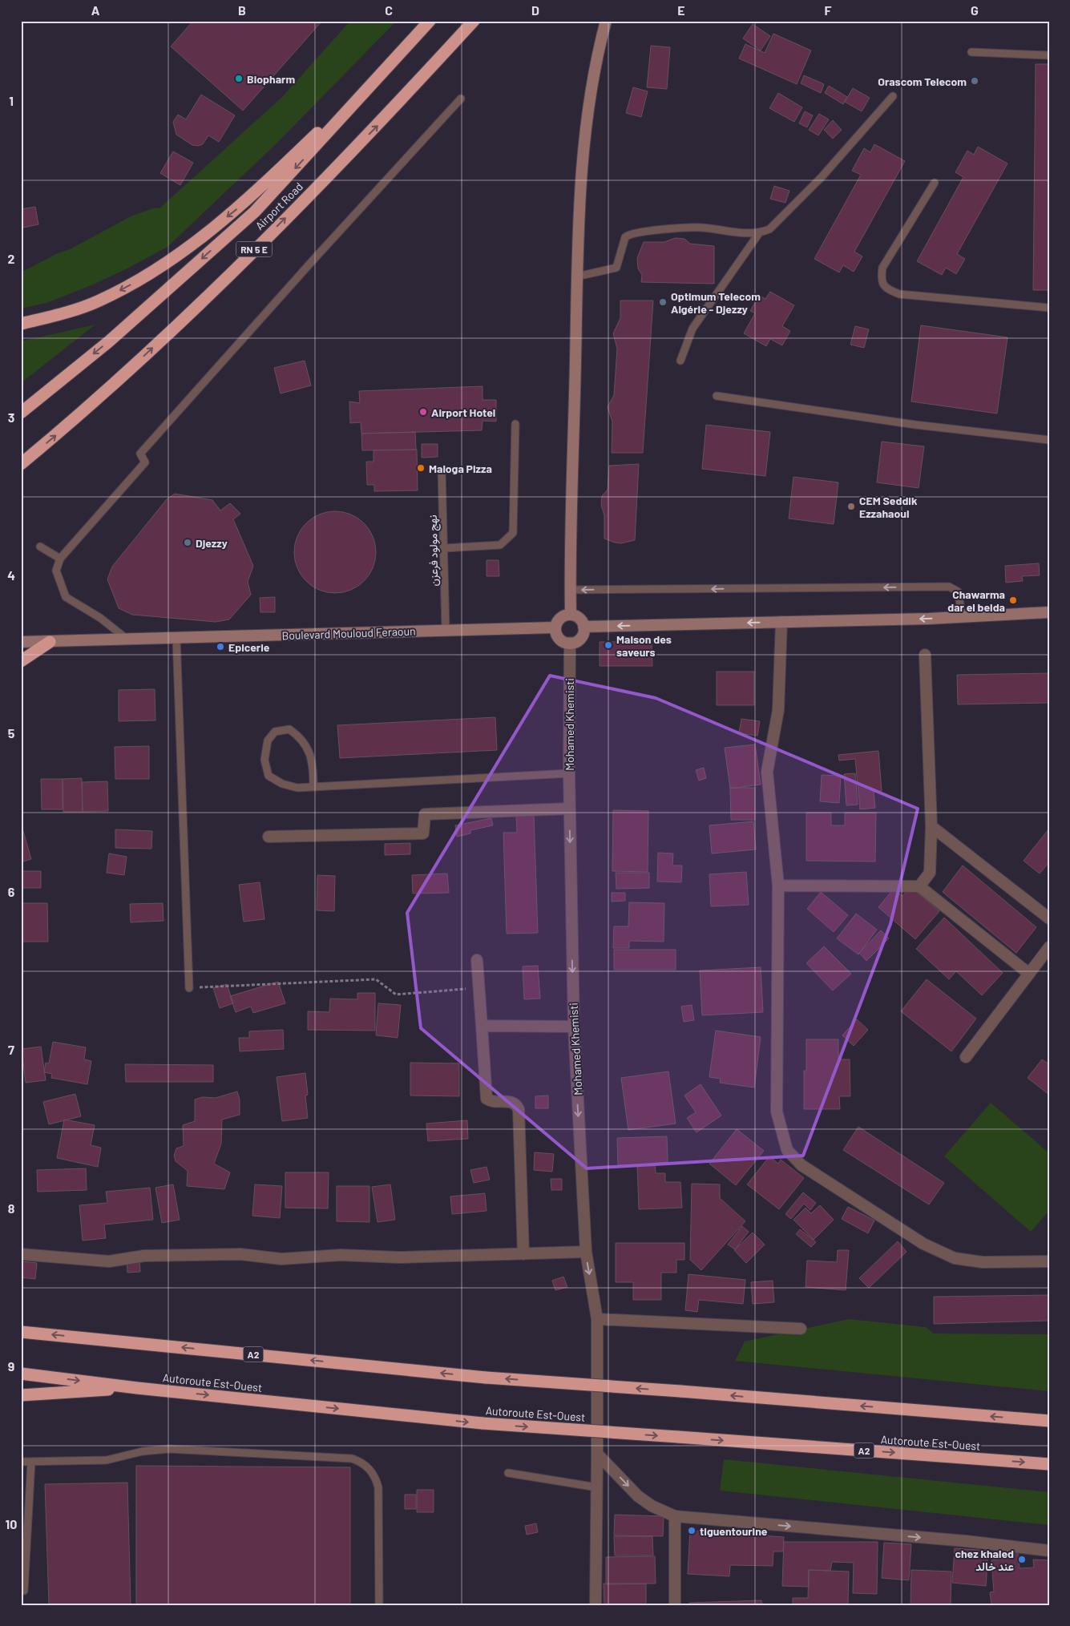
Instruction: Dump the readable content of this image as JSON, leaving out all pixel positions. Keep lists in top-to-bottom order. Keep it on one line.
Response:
{"streets":{"highway":["Airport Road","RN 5 E","A2","Autoroute Est-Ouest"],"main road":["Boulevard Mouloud Feraoun"],"street":["Mohamed Khemisti"],"lane":["نهج مولود فرعزن"]},"crossings":[["نهج مولود فرعزن","Boulevard Mouloud Feraoun"],["Boulevard Mouloud Feraoun","Mohamed Khemisti"]],"places":["Biopharm","Orascom Telecom","Optimum Telecom Algérie - Djezzy","Airport Hotel","Maloga Pizza","CEM Seddik Ezzahaoui","Djezzy","Chawarma dar el beida","Maison des saveurs","Epicerie","tiguentourine","chez khaled عند خالد"],"grid":{"columns":["A","B","C","D","E","F","G"],"rows":["1","2","3","4","5","6","7","8","9","10"]}}
